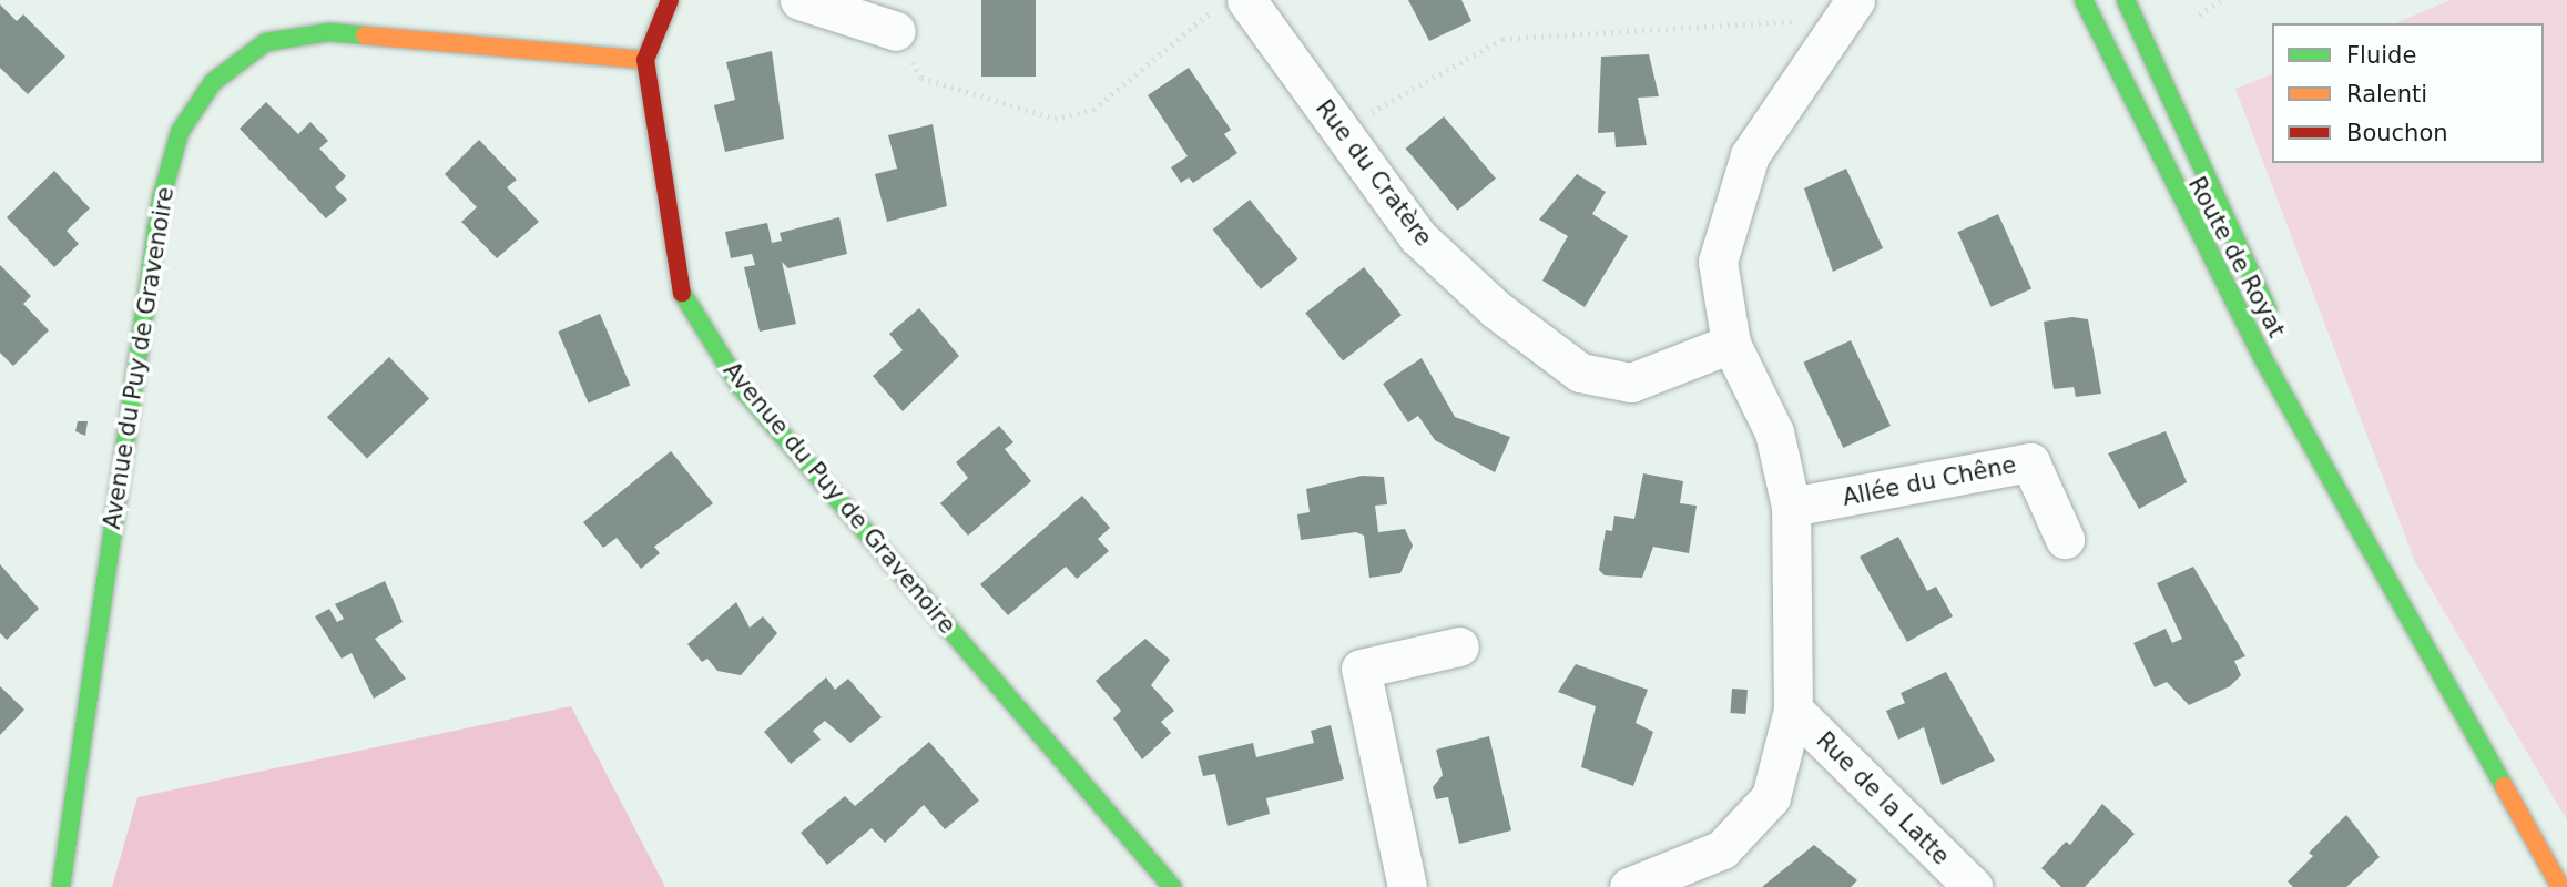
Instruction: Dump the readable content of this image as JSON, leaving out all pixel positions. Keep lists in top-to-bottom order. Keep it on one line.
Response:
{"streets":{"street":["Rue du Cratère","Route de Royat","Avenue du Puy de Gravenoire","Allée du Chêne","Rue de la Latte"]},"legend":["Fluide","Ralenti","Bouchon"]}
